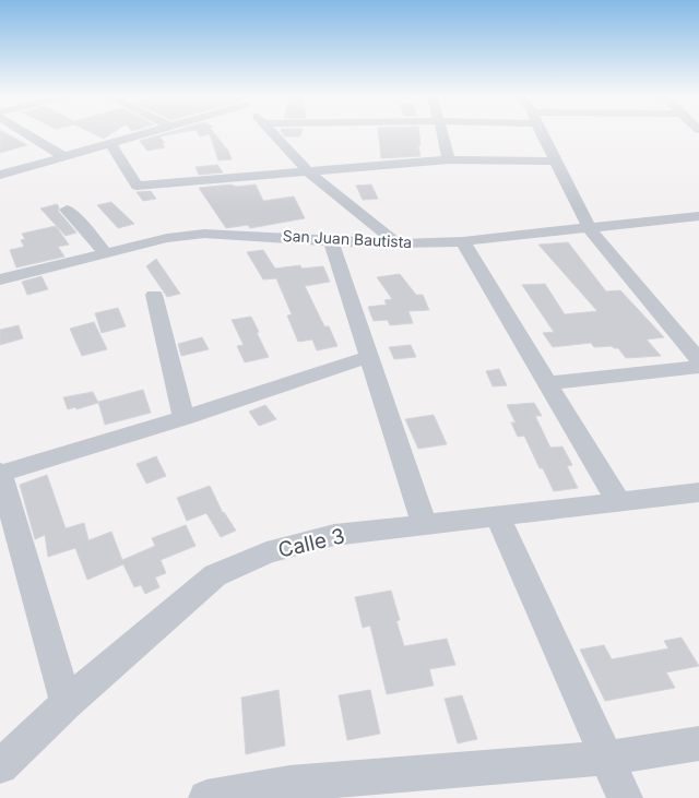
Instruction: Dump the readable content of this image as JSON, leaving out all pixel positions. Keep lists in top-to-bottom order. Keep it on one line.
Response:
{"streets":{"street":["San Juan Bautista","Calle 3"]}}
